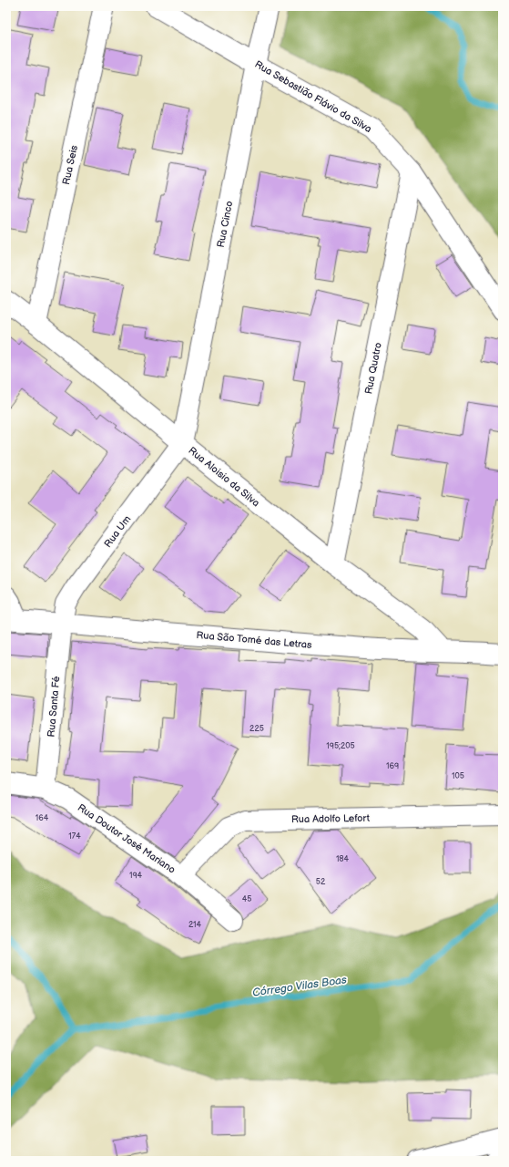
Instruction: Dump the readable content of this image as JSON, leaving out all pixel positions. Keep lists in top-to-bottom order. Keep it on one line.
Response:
{"streets":{"street":["Rua Sebastião Flávio da Silva","Rua Seis","Rua Cinco","Rua Quatro","Rua Aloisio da Silva","Rua Um","Rua São Tomé das Letras","Rua Santa Fé","Rua Adolfo Lefort","Rua Doutor José Mariano"]},"crossings":[["Rua Sebastião Flávio da Silva","Rua Cinco"],["Rua Sebastião Flávio da Silva","Rua Quatro"],["Rua Seis","Rua Aloisio da Silva"],["Rua Cinco","Rua Aloisio da Silva"],["Rua Cinco","Rua Um"],["Rua Quatro","Rua Aloisio da Silva"],["Rua Aloisio da Silva","Rua Um"],["Rua Aloisio da Silva","Rua São Tomé das Letras"],["Rua Um","Rua São Tomé das Letras"],["Rua Um","Rua Santa Fé"],["Rua São Tomé das Letras","Rua Santa Fé"],["Rua Santa Fé","Rua Doutor José Mariano"],["Rua Adolfo Lefort","Rua Doutor José Mariano"]],"water":["Córrego Vilas Boas"],"house_numbers":["225","195;205","169","105","164","174","184","194","52","45","214"]}
